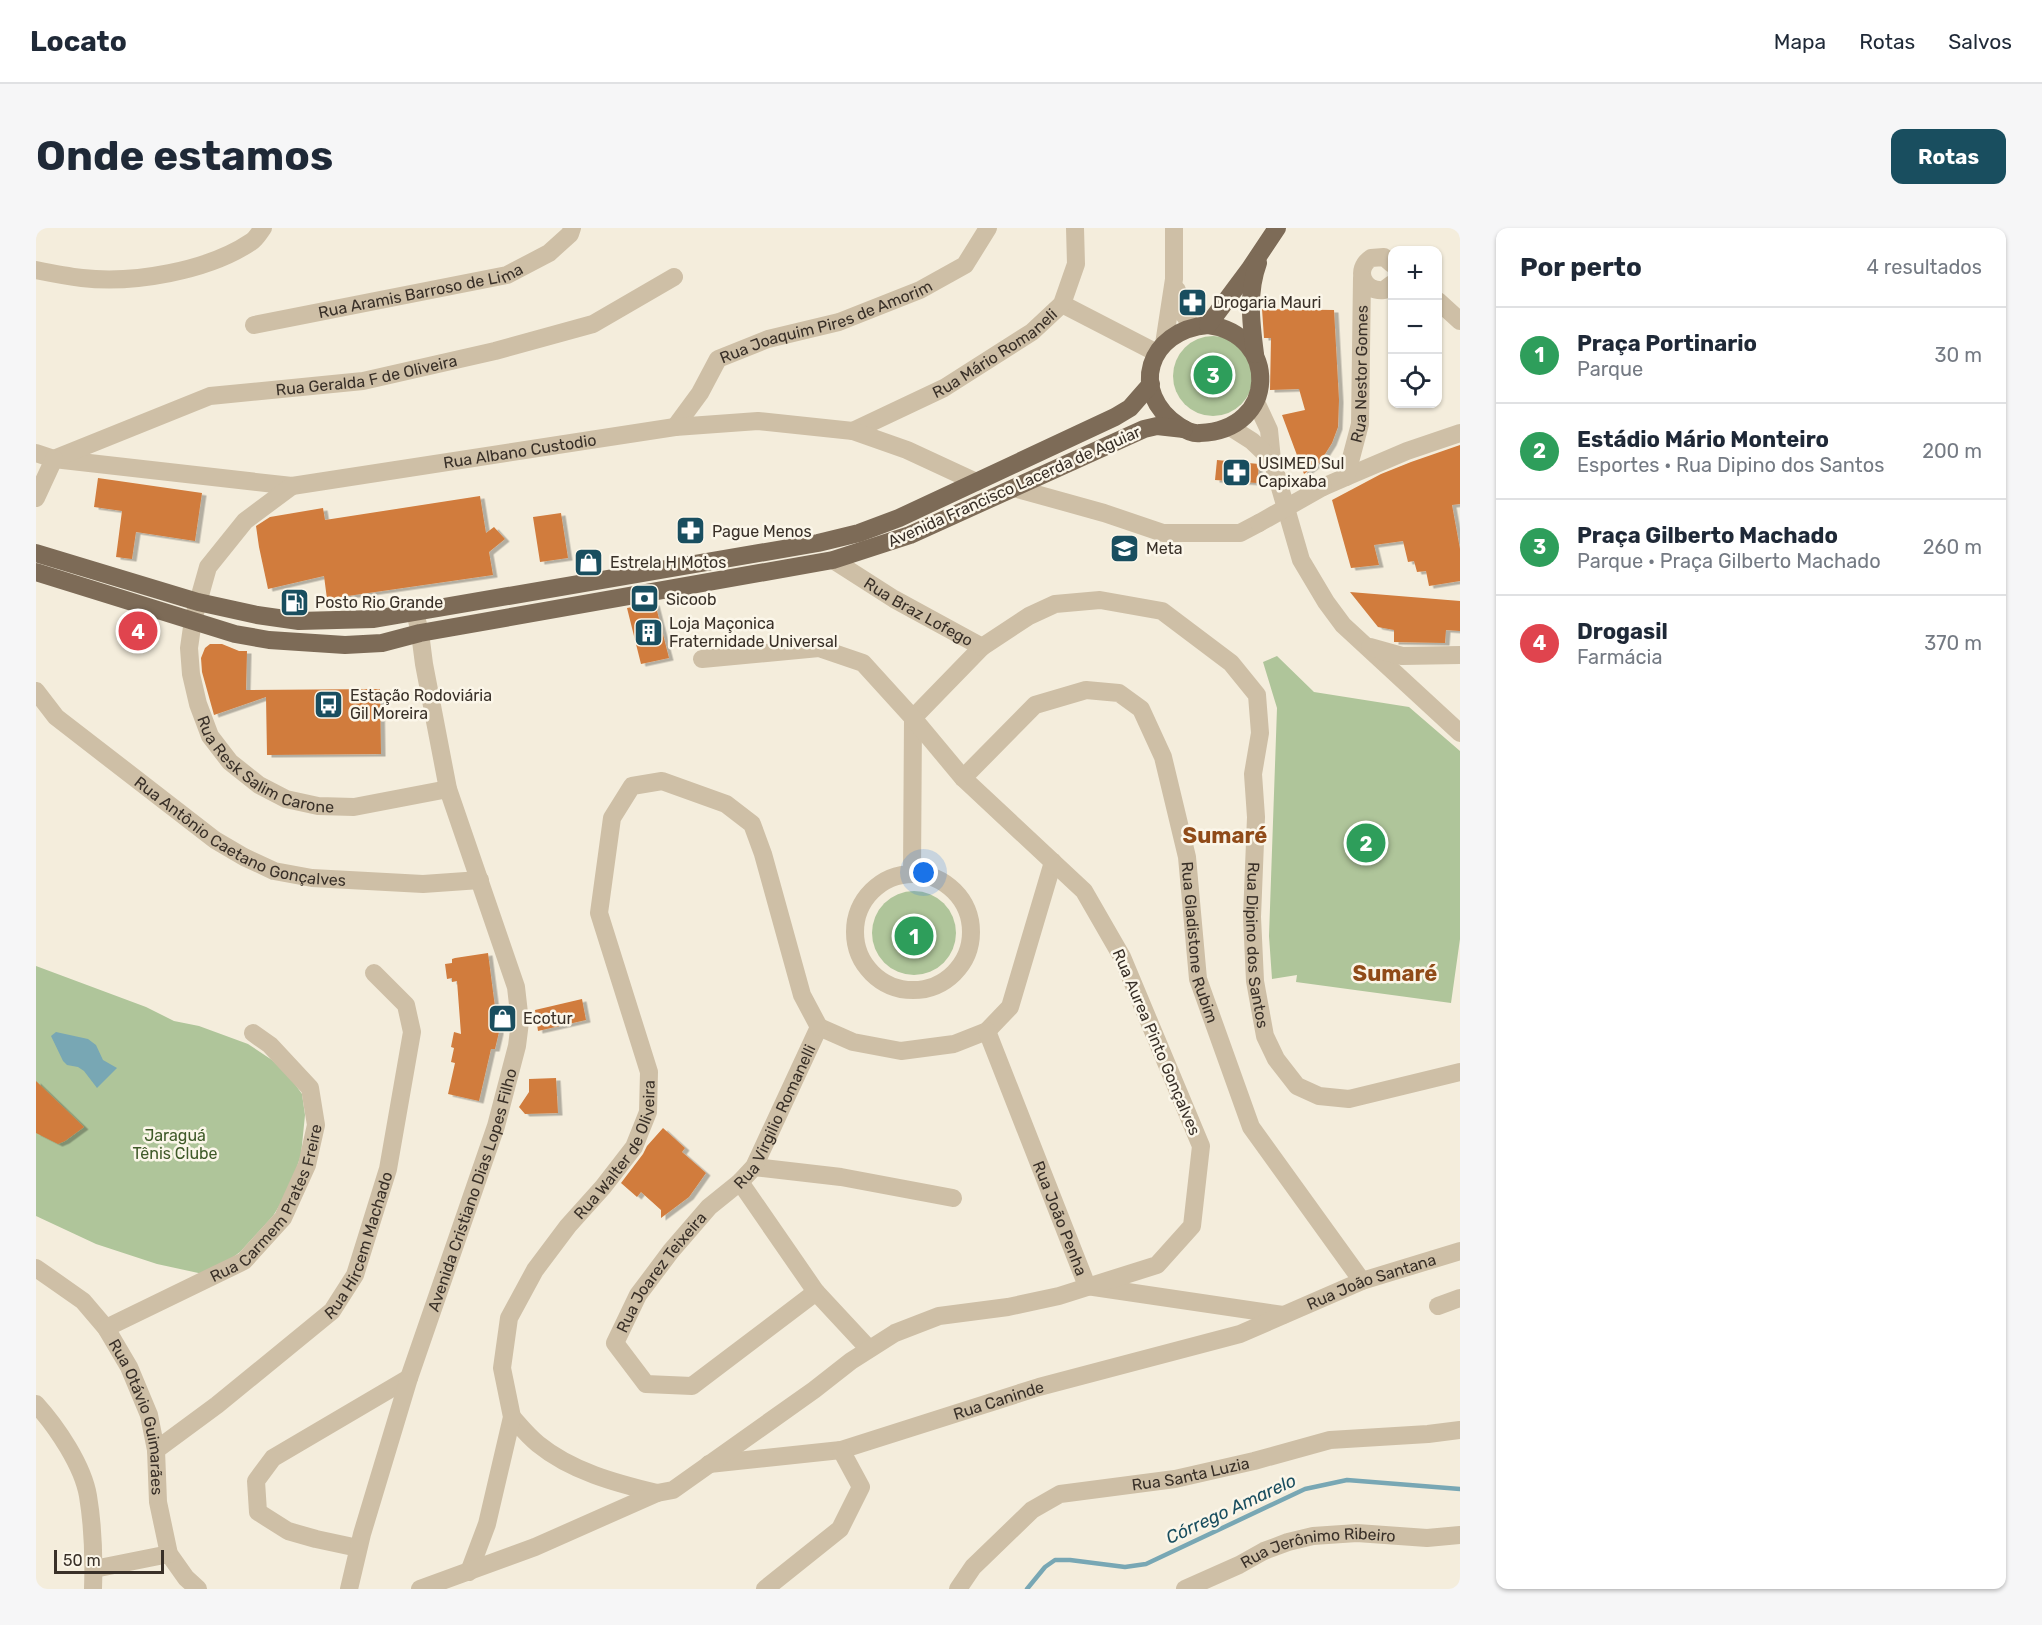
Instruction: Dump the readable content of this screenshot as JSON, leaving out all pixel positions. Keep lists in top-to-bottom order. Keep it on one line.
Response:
{"streets":{"main road":["Avenida Francisco Lacerda de Aguiar"],"street":["Rua Aramis Barroso de Lima","Rua Joaquim Pires de Amorim","Rua Mário Romaneli","Rua Nestor Gomes","Rua Geralda F de Oliveira","Rua Albano Custodio","Rua Braz Lofego","Rua Resk Salim Carone","Rua Antônio Caetano Gonçalves","Rua Gladistone Rubim","Rua Dipino dos Santos","Rua Aurea Pinto Gonçalves","Rua Virgilio Romanelli","Rua Walter de Oliveira","Avenida Cristiano Dias Lopes Filho","Rua Carmem Prates Freire","Rua João Penha","Rua Hircem Machado","Rua Joarez Teixeira","Rua João Santana","Rua Caninde","Rua Otávio Guimarães","Rua Santa Luzia","Rua Jerônimo Ribeiro"]},"crossings":[["Rua Joaquim Pires de Amorim","Rua Albano Custodio"],["Rua Mário Romaneli","Rua Albano Custodio"],["Rua Geralda F de Oliveira","Rua Albano Custodio"],["Rua Albano Custodio","Avenida Francisco Lacerda de Aguiar"],["Rua Albano Custodio","Rua Resk Salim Carone"],["Avenida Francisco Lacerda de Aguiar","Rua Braz Lofego"],["Avenida Francisco Lacerda de Aguiar","Rua Resk Salim Carone"],["Avenida Francisco Lacerda de Aguiar","Avenida Cristiano Dias Lopes Filho"],["Rua Braz Lofego","Rua Dipino dos Santos"],["Rua Braz Lofego","Rua Aurea Pinto Gonçalves"],["Rua Resk Salim Carone","Avenida Cristiano Dias Lopes Filho"],["Rua Antônio Caetano Gonçalves","Avenida Cristiano Dias Lopes Filho"],["Rua Gladistone Rubim","Rua Aurea Pinto Gonçalves"],["Rua Gladistone Rubim","Rua João Santana"],["Rua Aurea Pinto Gonçalves","Rua Virgilio Romanelli"],["Rua Aurea Pinto Gonçalves","Rua João Penha"],["Rua Virgilio Romanelli","Rua Walter de Oliveira"],["Rua Virgilio Romanelli","Rua Joarez Teixeira"],["Rua Carmem Prates Freire","Rua Otávio Guimarães"],["Rua João Penha","Rua João Santana"],["Rua João Penha","Rua Caninde"],["Rua Hircem Machado","Rua Otávio Guimarães"],["Rua João Santana","Rua Caninde"]],"districts":["Sumaré","Sumaré"],"water":["Córrego Amarelo"],"parks":["Jaraguá Tênis Clube"],"places":{"pharmacy":["Drogaria Mauri","USIMED Sul Capixaba","Pague Menos"],"school or university":["Meta"],"shop":["Estrela H Motos","Ecotur"],"bank":["Sicoob"],"fuel station":["Posto Rio Grande"],"building":["Loja Maçonica Fraternidade Universal"],"bus stop":["Estação Rodoviária Gil Moreira"]},"scale_bar":"50 m","page":{"header":"Locato","nav":["Mapa","Rotas","Salvos"],"buttons":"Rotas","title":"Onde estamos","heading":["Por perto","4 resultados"],"map_buttons":["+","−"],"list":[{"mark":"1","name":"Praça Portinario","note":"Parque","value":"30 m"},{"mark":"2","name":"Estádio Mário Monteiro","note":"Esportes · Rua Dipino dos Santos","value":"200 m"},{"mark":"3","name":"Praça Gilberto Machado","note":"Parque · Praça Gilberto Machado","value":"260 m"},{"mark":"4","name":"Drogasil","note":"Farmácia","value":"370 m"}],"pins":["3","4","2","1"],"scale":"50 m"}}
